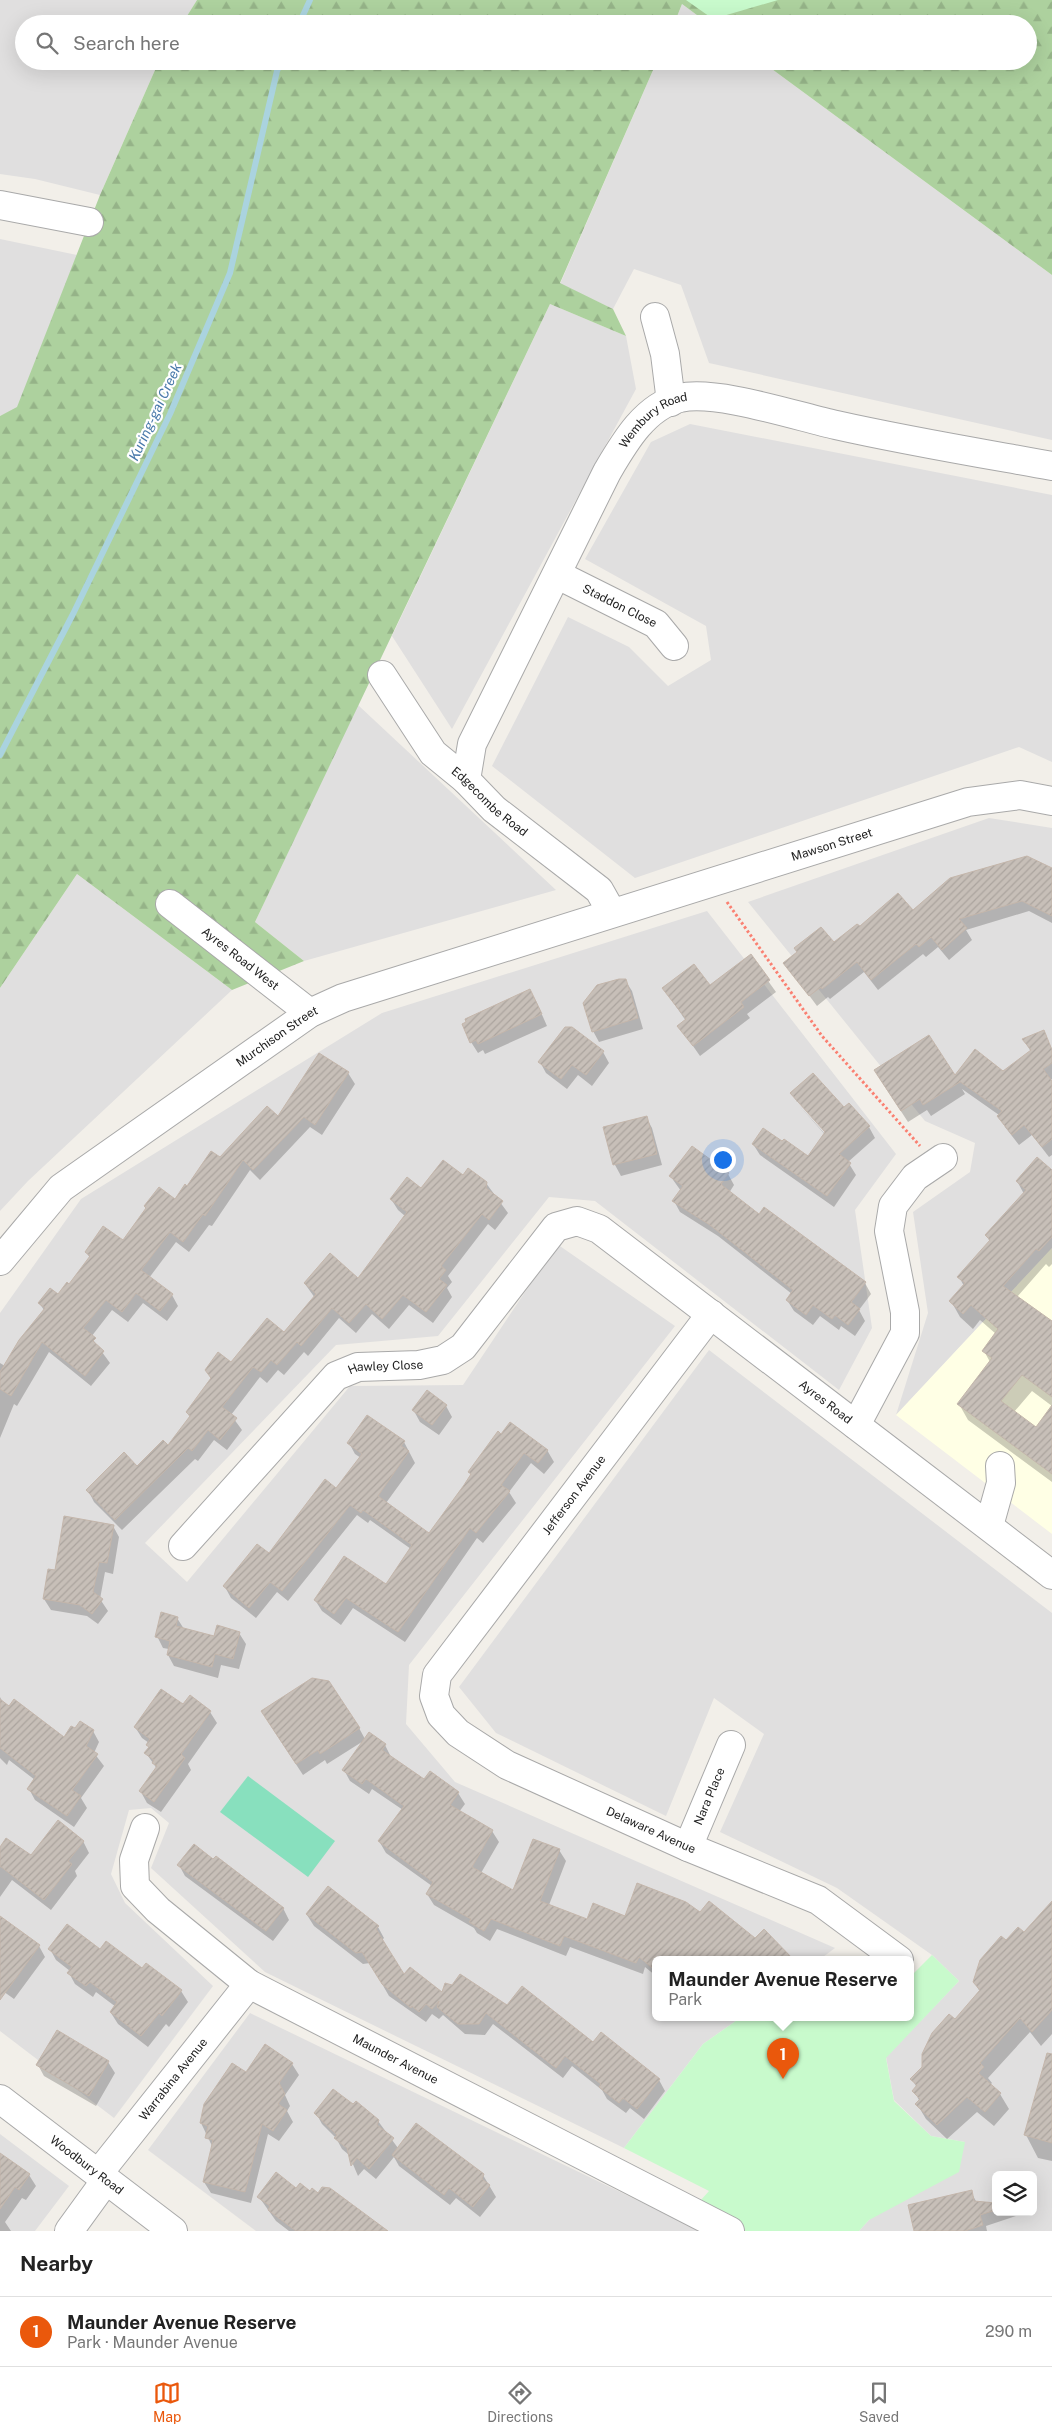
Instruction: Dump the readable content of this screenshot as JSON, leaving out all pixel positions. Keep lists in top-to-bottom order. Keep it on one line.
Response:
{"streets":{"street":["Wembury Road","Staddon Close","Edgecombe Road","Mawson Street","Ayres Road West","Murchison Street","Hawley Close","Ayres Road","Jefferson Avenue","Nara Place","Delaware Avenue","Maunder Avenue","Warrabina Avenue","Woodbury Road"]},"crossings":[["Wembury Road","Staddon Close"],["Wembury Road","Edgecombe Road"],["Edgecombe Road","Mawson Street"],["Edgecombe Road","Murchison Street"],["Mawson Street","Murchison Street"],["Ayres Road West","Murchison Street"],["Hawley Close","Ayres Road"],["Ayres Road","Jefferson Avenue"],["Jefferson Avenue","Delaware Avenue"],["Nara Place","Delaware Avenue"],["Maunder Avenue","Warrabina Avenue"],["Warrabina Avenue","Woodbury Road"]],"water":["Kuring-gai Creek"],"page":{"search":"Search here","popup":["Maunder Avenue Reserve","Park"],"pins":"1","heading":"Nearby","list":[{"mark":"1","name":"Maunder Avenue Reserve","note":"Park · Maunder Avenue","value":"290 m"}],"nav":["Map","Directions","Saved"]}}
